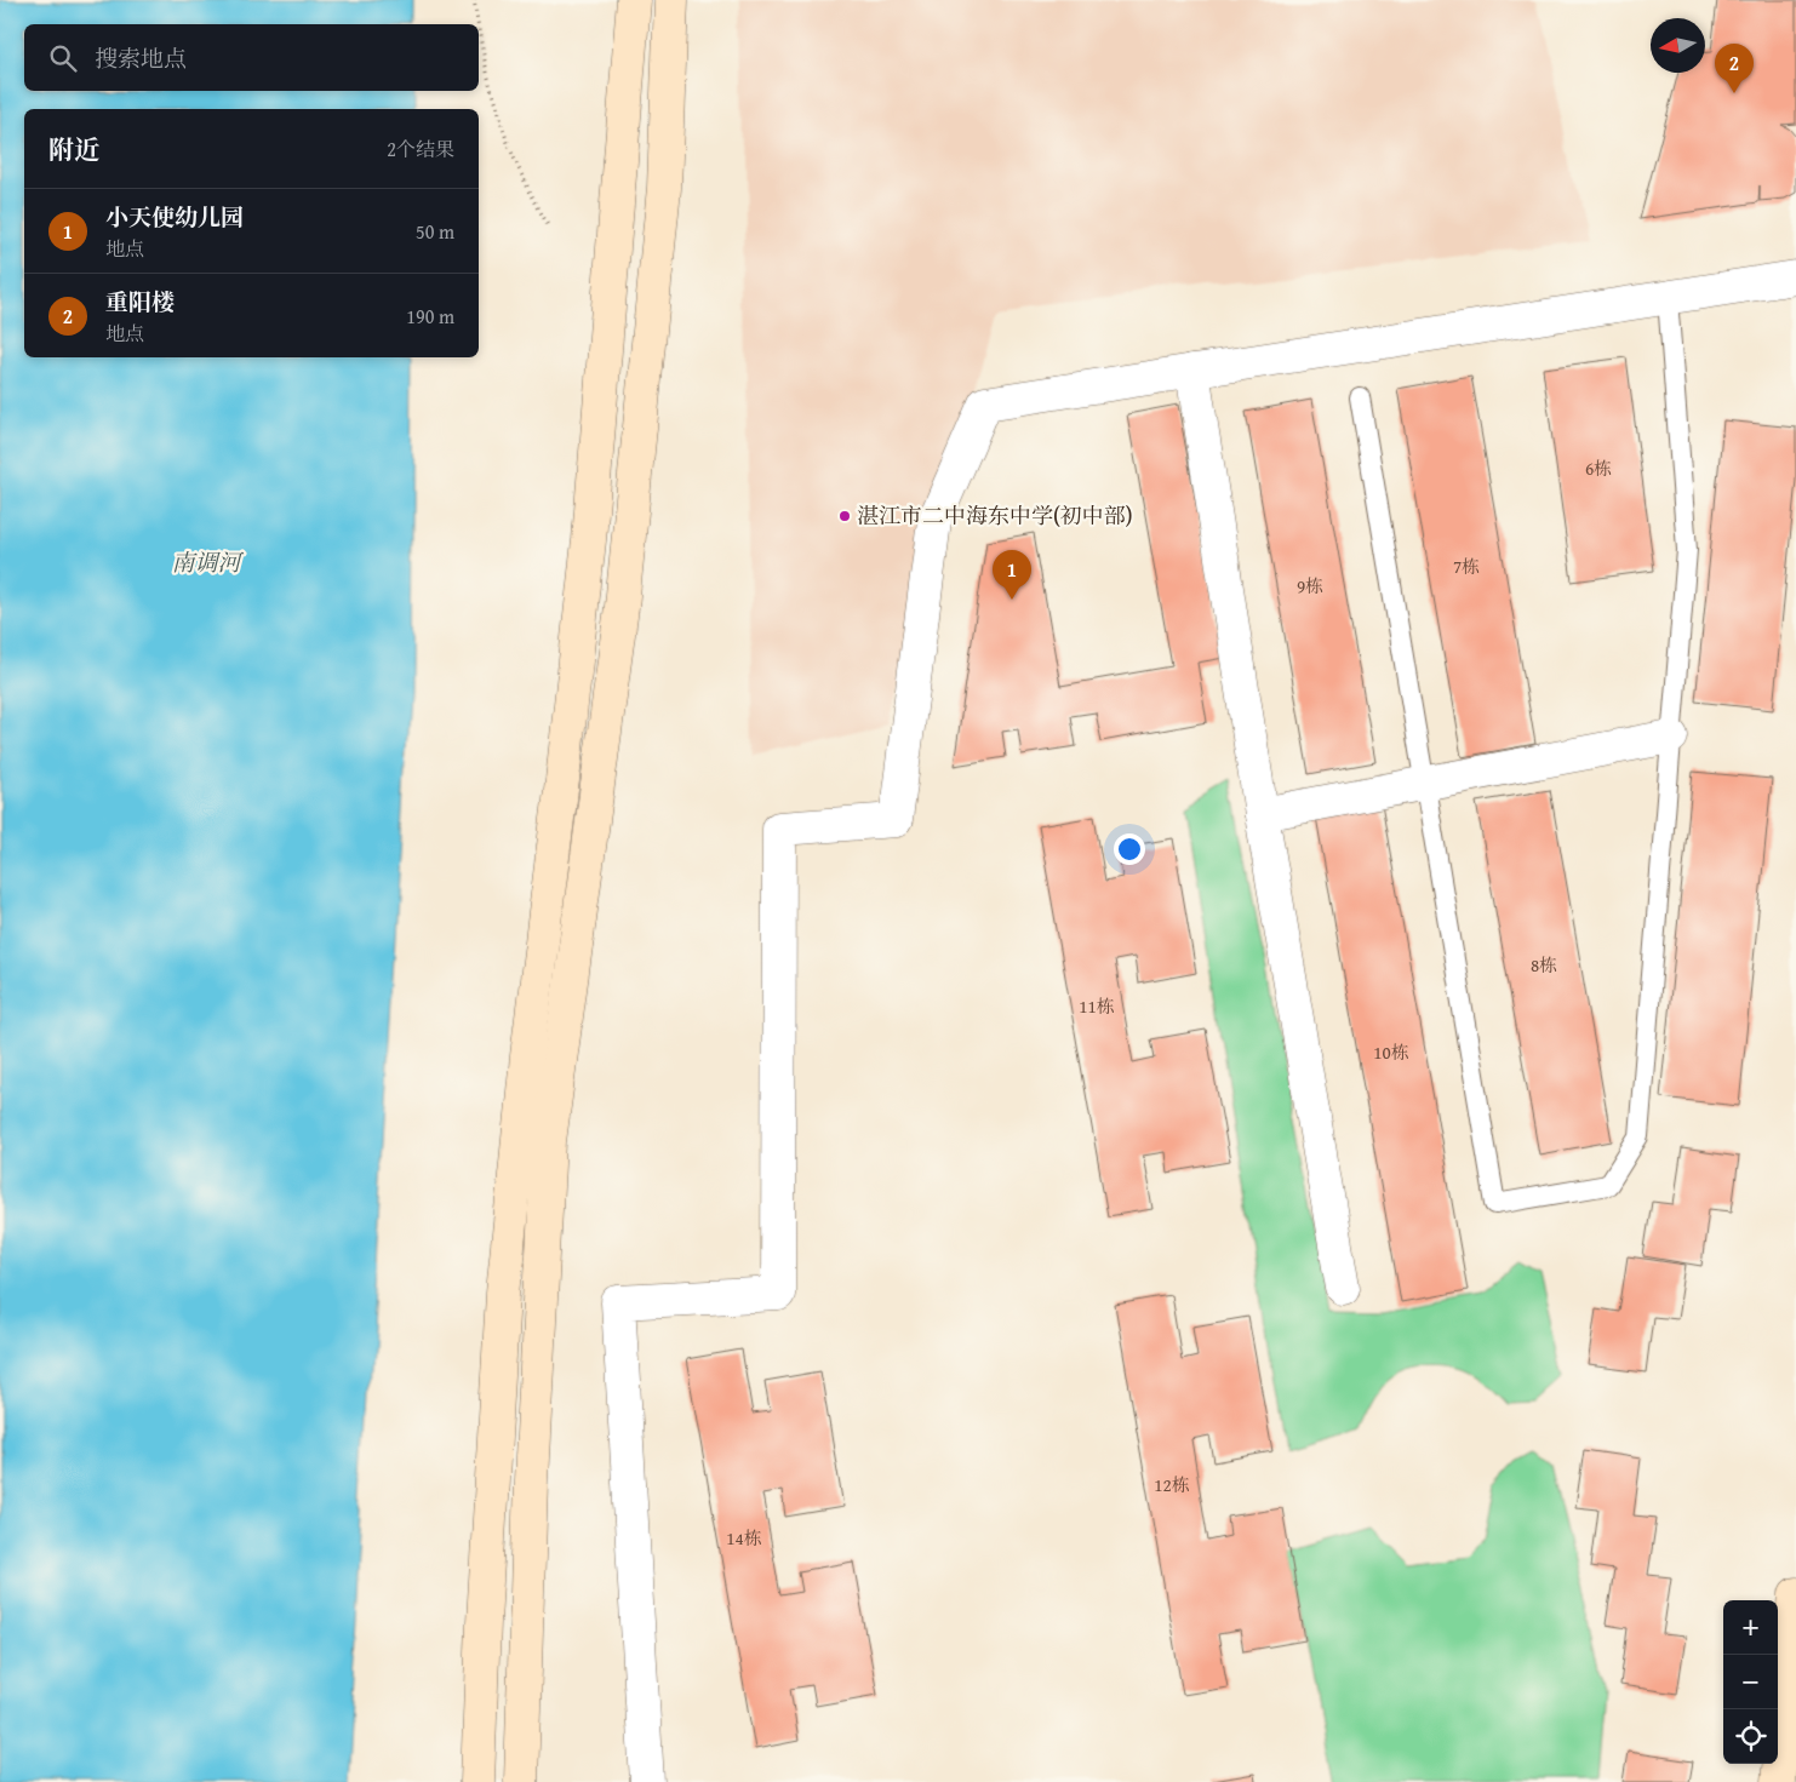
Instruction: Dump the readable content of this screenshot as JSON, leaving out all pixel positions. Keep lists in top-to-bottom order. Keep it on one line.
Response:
{"water":["南调河"],"places":["湛江市二中海东中学(初中部)"],"house_numbers":["6栋","7栋","9栋","8栋","11栋","10栋","12栋","14栋"],"north":"left","page":{"search":"搜索地点","pins":["2","1"],"heading":["附近","2个结果"],"list":[{"mark":"1","name":"小天使幼儿园","note":"地点","value":"50 m"},{"mark":"2","name":"重阳楼","note":"地点","value":"190 m"}],"map_buttons":["+","−"]}}
